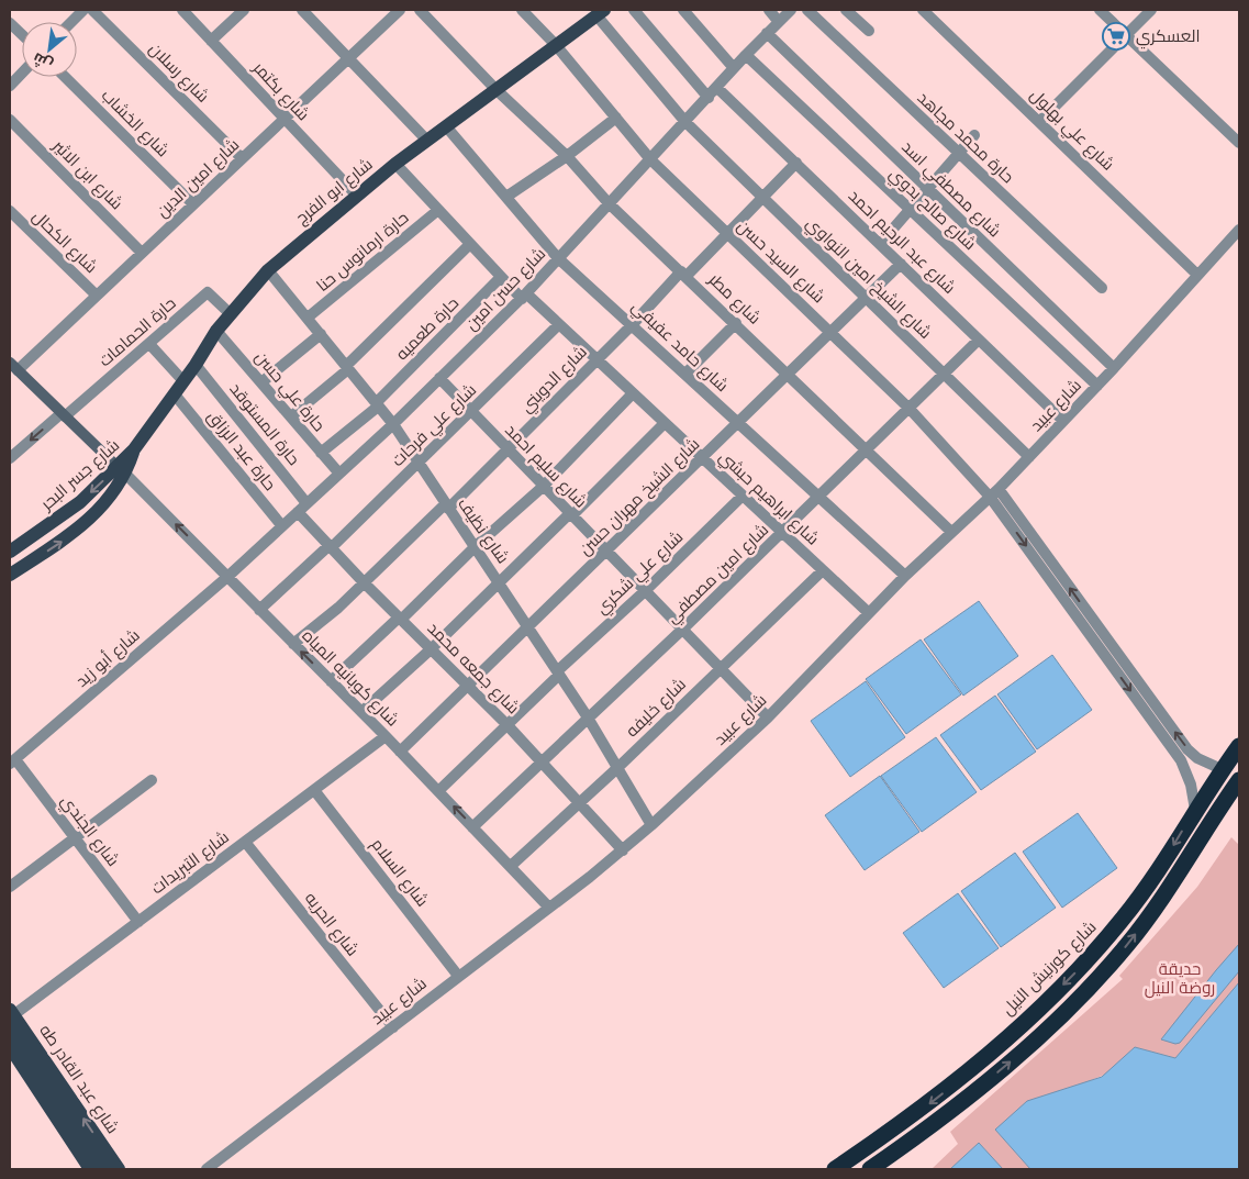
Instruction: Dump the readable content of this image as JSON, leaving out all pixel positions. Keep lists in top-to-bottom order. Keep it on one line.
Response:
{"streets":{"highway":["شارع كورنيش النيل"],"main road":["شارع ابو الفرج","شارع جسر البحر","شارع عبد القادر طه"],"street":["شارع رسلان","شارع بكتمر","شارع الخشاب","شارع علي بهلول","حارة محمد مجاهد","شارع ابن الاثير","شارع امين الدين","شارع مصطفي اسد","شارع صالح بدوي","شارع الكحال","شارع عبد الرحيم احمد","حارة ارمانوس حنا","شارع السيد حسن","شارع الشيخ امين النواوي","شارع حسن امين","شارع مطر","حارة طعميه","حارة الحمامات","شارع حامد عفيفي","شارع الدويني","حارة علي حسن","شارع عبيد","حارة المستوقد","شارع علي فرحات","حارة عبد الرزاق","شارع سليم احمد","شارع الشيخ مهران حسن","شارع ابراهيم حبشي","شارع نظيف","شارع علي شكري","شارع امين مصطفي","شارع أبو زيد","شارع جمعه محمد","شارع كوبانيه المياه","شارع خليفه","شارع الجندي","شارع التبريدات","شارع السلام","شارع الحريه"]},"crossings":[["شارع رسلان","شارع امين الدين"],["شارع بكتمر","شارع امين الدين"],["شارع بكتمر","شارع ابو الفرج"],["شارع الخشاب","شارع امين الدين"],["شارع علي بهلول","شارع عبيد"],["شارع ابن الاثير","شارع امين الدين"],["شارع امين الدين","شارع الكحال"],["شارع مصطفي اسد","شارع حسن امين"],["شارع مصطفي اسد","شارع عبيد"],["شارع ابو الفرج","شارع السيد حسن"],["شارع ابو الفرج","شارع الشيخ امين النواوي"],["شارع ابو الفرج","شارع مطر"],["شارع ابو الفرج","حارة الحمامات"],["شارع ابو الفرج","شارع حامد عفيفي"],["شارع ابو الفرج","حارة علي حسن"],["شارع ابو الفرج","حارة المستوقد"],["شارع ابو الفرج","حارة عبد الرزاق"],["شارع ابو الفرج","شارع جسر البحر"],["شارع ابو الفرج","شارع ابراهيم حبشي"],["شارع ابو الفرج","شارع نظيف"],["شارع صالح بدوي","شارع حسن امين"],["شارع صالح بدوي","شارع عبيد"],["شارع عبد الرحيم احمد","شارع حسن امين"],["شارع عبد الرحيم احمد","شارع الدويني"],["شارع عبد الرحيم احمد","شارع عبيد"],["شارع عبد الرحيم احمد","شارع الشيخ مهران حسن"],["شارع عبد الرحيم احمد","شارع امين مصطفي"],["حارة ارمانوس حنا","شارع ابراهيم حبشي"],["حارة ارمانوس حنا","شارع نظيف"],["شارع السيد حسن","شارع حسن امين"],["شارع السيد حسن","شارع الدويني"],["شارع السيد حسن","شارع عبيد"],["شارع السيد حسن","شارع الشيخ مهران حسن"],["شارع السيد حسن","شارع امين مصطفي"],["شارع الشيخ امين النواوي","شارع حسن امين"],["شارع الشيخ امين النواوي","شارع الدويني"],["شارع الشيخ امين النواوي","شارع عبيد"],["شارع الشيخ امين النواوي","شارع الشيخ مهران حسن"],["شارع الشيخ امين النواوي","شارع امين مصطفي"],["شارع حسن امين","شارع مطر"],["شارع حسن امين","شارع حامد عفيفي"],["شارع حسن امين","حارة علي حسن"],["شارع حسن امين","حارة المستوقد"],["شارع حسن امين","حارة عبد الرزاق"],["شارع حسن امين","شارع سليم احمد"],["شارع حسن امين","شارع ابراهيم حبشي"],["شارع حسن امين","شارع نظيف"],["شارع حسن امين","شارع أبو زيد"],["شارع حسن امين","شارع جمعه محمد"],["شارع حسن امين","شارع كوبانيه المياه"],["شارع مطر","شارع الدويني"],["شارع مطر","شارع عبيد"],["شارع مطر","شارع الشيخ مهران حسن"],["شارع مطر","شارع امين مصطفي"],["حارة طعميه","حارة علي حسن"],["حارة طعميه","شارع ابراهيم حبشي"],["حارة طعميه","شارع نظيف"],["شارع حامد عفيفي","شارع الدويني"],["شارع حامد عفيفي","شارع عبيد"],["شارع حامد عفيفي","شارع الشيخ مهران حسن"],["شارع حامد عفيفي","شارع امين مصطفي"],["شارع الدويني","شارع سليم احمد"],["شارع الدويني","شارع ابراهيم حبشي"],["شارع الدويني","شارع نظيف"],["شارع الدويني","شارع جمعه محمد"],["شارع الدويني","شارع كوبانيه المياه"],["شارع عبيد","شارع سليم احمد"],["شارع عبيد","شارع ابراهيم حبشي"],["شارع عبيد","شارع نظيف"],["شارع عبيد","شارع جمعه محمد"],["شارع عبيد","شارع كوبانيه المياه"],["شارع عبيد","شارع السلام"],["شارع عبيد","شارع الحريه"],["شارع علي فرحات","شارع سليم احمد"],["شارع علي فرحات","شارع ابراهيم حبشي"],["شارع علي فرحات","شارع نظيف"],["شارع علي فرحات","شارع جمعه محمد"],["شارع علي فرحات","شارع كوبانيه المياه"],["شارع سليم احمد","شارع الشيخ مهران حسن"],["شارع سليم احمد","شارع علي شكري"],["شارع سليم احمد","شارع امين مصطفي"],["شارع سليم احمد","شارع خليفه"],["شارع جسر البحر","شارع كوبانيه المياه"],["شارع الشيخ مهران حسن","شارع ابراهيم حبشي"],["شارع الشيخ مهران حسن","شارع نظيف"],["شارع الشيخ مهران حسن","شارع جمعه محمد"],["شارع الشيخ مهران حسن","شارع كوبانيه المياه"],["شارع ابراهيم حبشي","شارع علي شكري"],["شارع ابراهيم حبشي","شارع امين مصطفي"],["شارع ابراهيم حبشي","شارع خليفه"],["شارع نظيف","شارع علي شكري"],["شارع نظيف","شارع امين مصطفي"],["شارع نظيف","شارع خليفه"],["شارع علي شكري","شارع جمعه محمد"],["شارع علي شكري","شارع كوبانيه المياه"],["شارع امين مصطفي","شارع جمعه محمد"],["شارع امين مصطفي","شارع كوبانيه المياه"],["شارع أبو زيد","شارع كوبانيه المياه"],["شارع أبو زيد","شارع الجندي"],["شارع جمعه محمد","شارع خليفه"],["شارع كوبانيه المياه","شارع خليفه"],["شارع كوبانيه المياه","شارع التبريدات"],["شارع الجندي","شارع التبريدات"],["شارع التبريدات","شارع السلام"],["شارع التبريدات","شارع الحريه"],["شارع التبريدات","شارع عبد القادر طه"]],"one_way":["شارع كوبانيه المياه"],"parks":["حديقة روضة النيل"],"places":{"supermarket":["العسكري"]},"north":"bottom left"}
